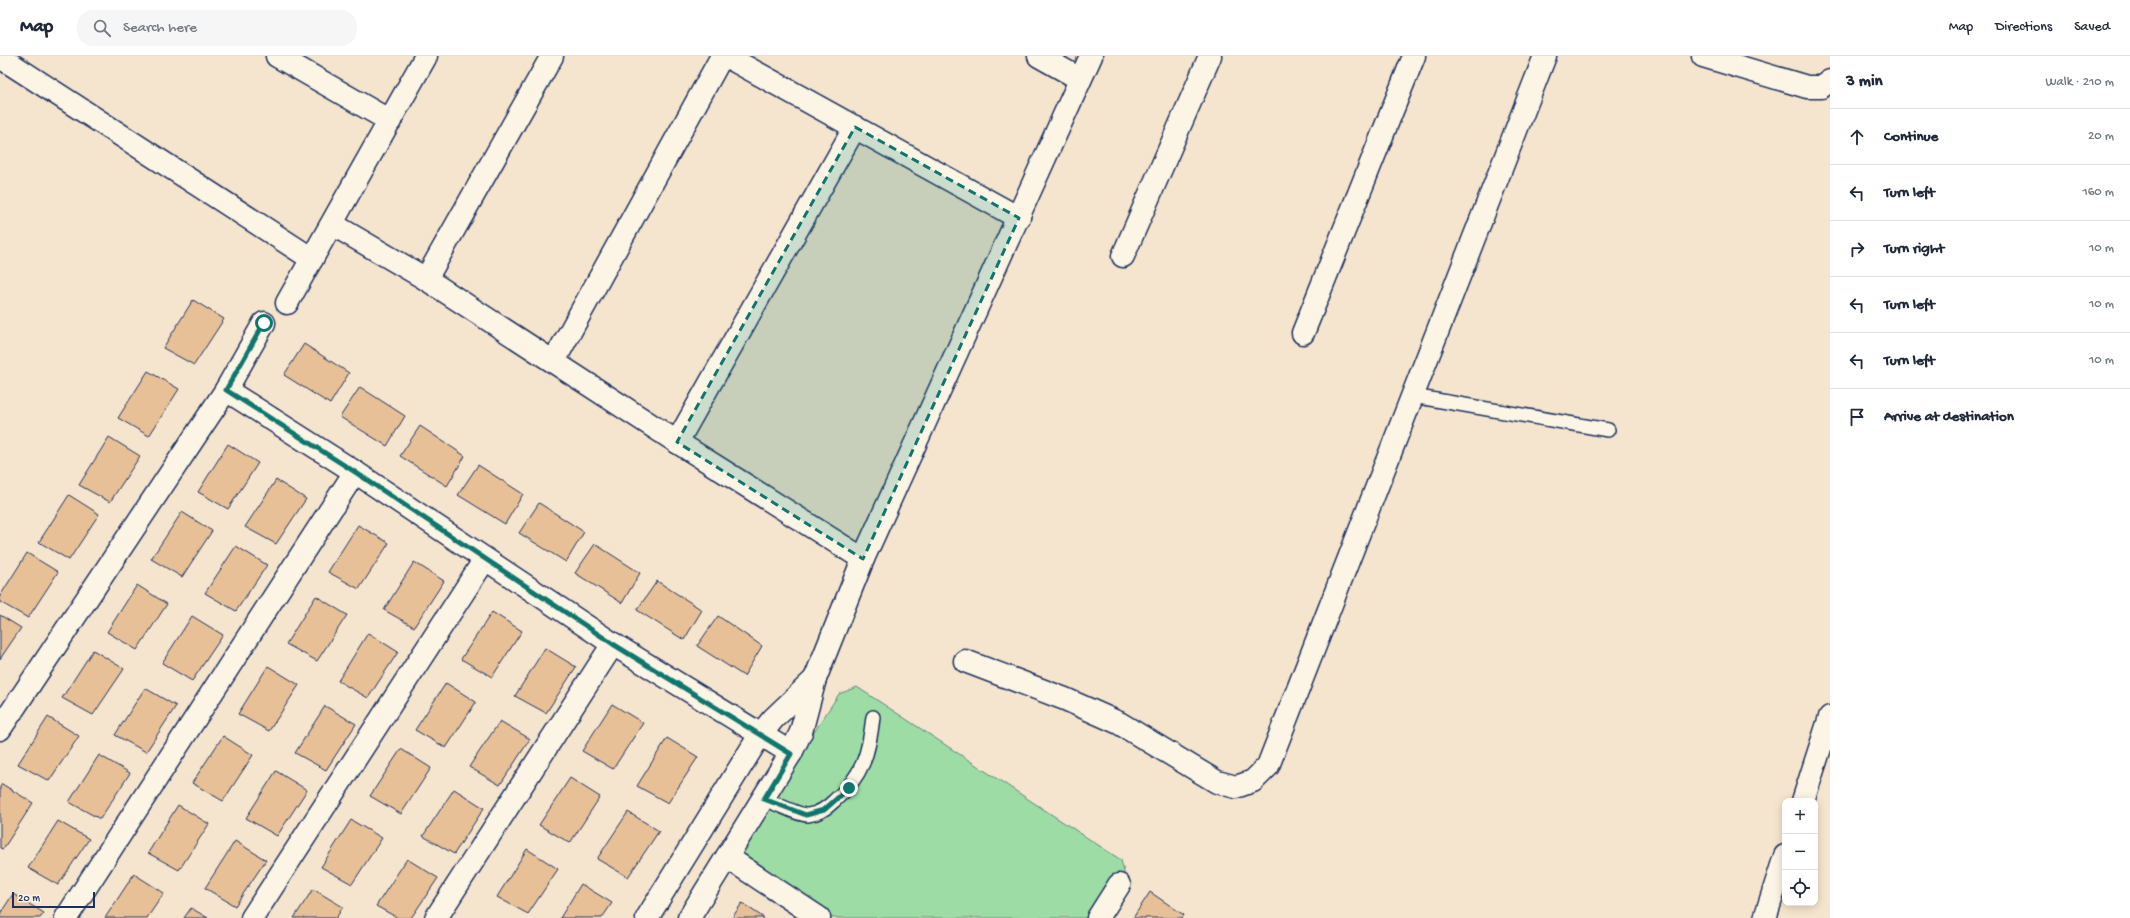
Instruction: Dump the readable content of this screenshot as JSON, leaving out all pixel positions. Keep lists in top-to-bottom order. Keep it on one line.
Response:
{"scale_bar":"20 m","page":{"header":"Map","search":"Search here","nav":["Map","Directions","Saved"],"heading":["3 min","Walk · 210 m"],"list":[["Continue","20 m"],["Turn left","160 m"],["Turn right","10 m"],["Turn left","10 m"],["Turn left","10 m"],"Arrive at destination"],"map_buttons":["+","−"],"scale":"20 m"}}
